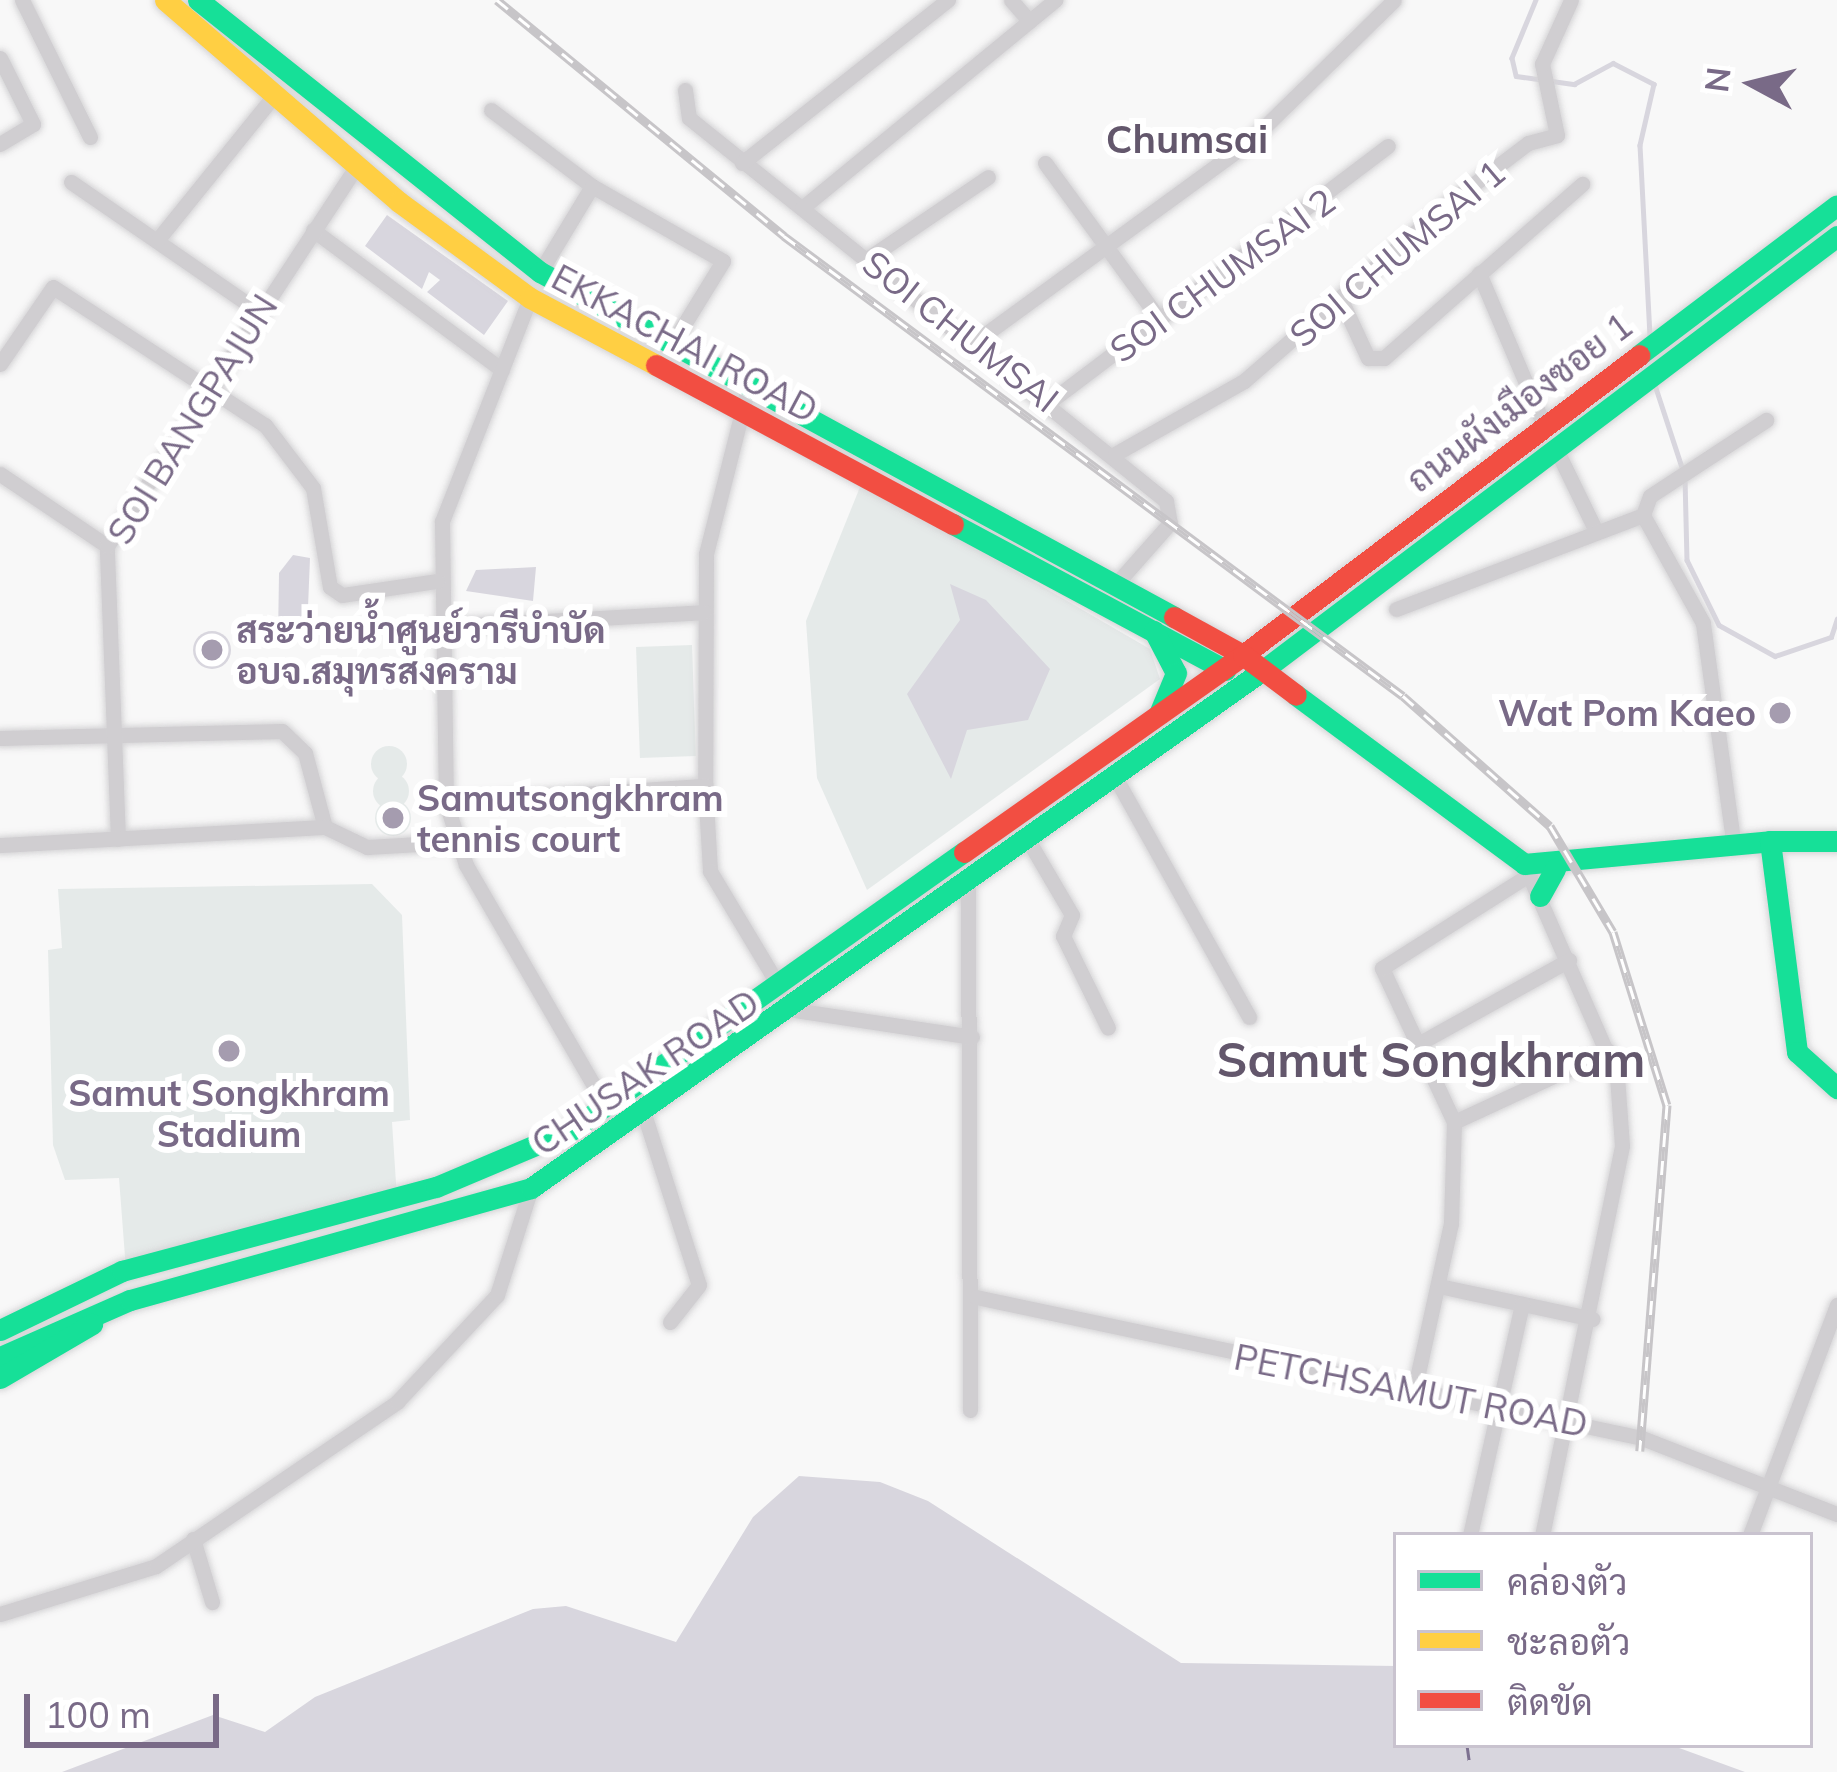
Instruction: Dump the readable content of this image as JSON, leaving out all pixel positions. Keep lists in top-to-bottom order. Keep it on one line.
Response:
{"streets":{"main road":["EKKACHAI ROAD","ถนนผังเมืองซอย 1","CHUSAK ROAD"],"street":["SOI CHUMSAI 1","SOI CHUMSAI 2","SOI CHUMSAI","SOI BANGPAJUN","PETCHSAMUT ROAD"]},"crossings":[["SOI CHUMSAI 1","SOI CHUMSAI"],["SOI CHUMSAI 2","SOI CHUMSAI"],["SOI CHUMSAI","EKKACHAI ROAD"],["EKKACHAI ROAD","ถนนผังเมืองซอย 1"],["EKKACHAI ROAD","SOI BANGPAJUN"],["EKKACHAI ROAD","CHUSAK ROAD"],["ถนนผังเมืองซอย 1","CHUSAK ROAD"]],"districts":["Chumsai","Samut Songkhram"],"places":["สระว่ายน้ำศูนย์วารีบำบัด อบจ.สมุทรสงคราม","Wat Pom Kaeo","Samutsongkhram tennis court","Samut Songkhram Stadium"],"legend":["คล่องตัว","ชะลอตัว","ติดขัด"],"scale_bar":"100 m","north":"left"}
